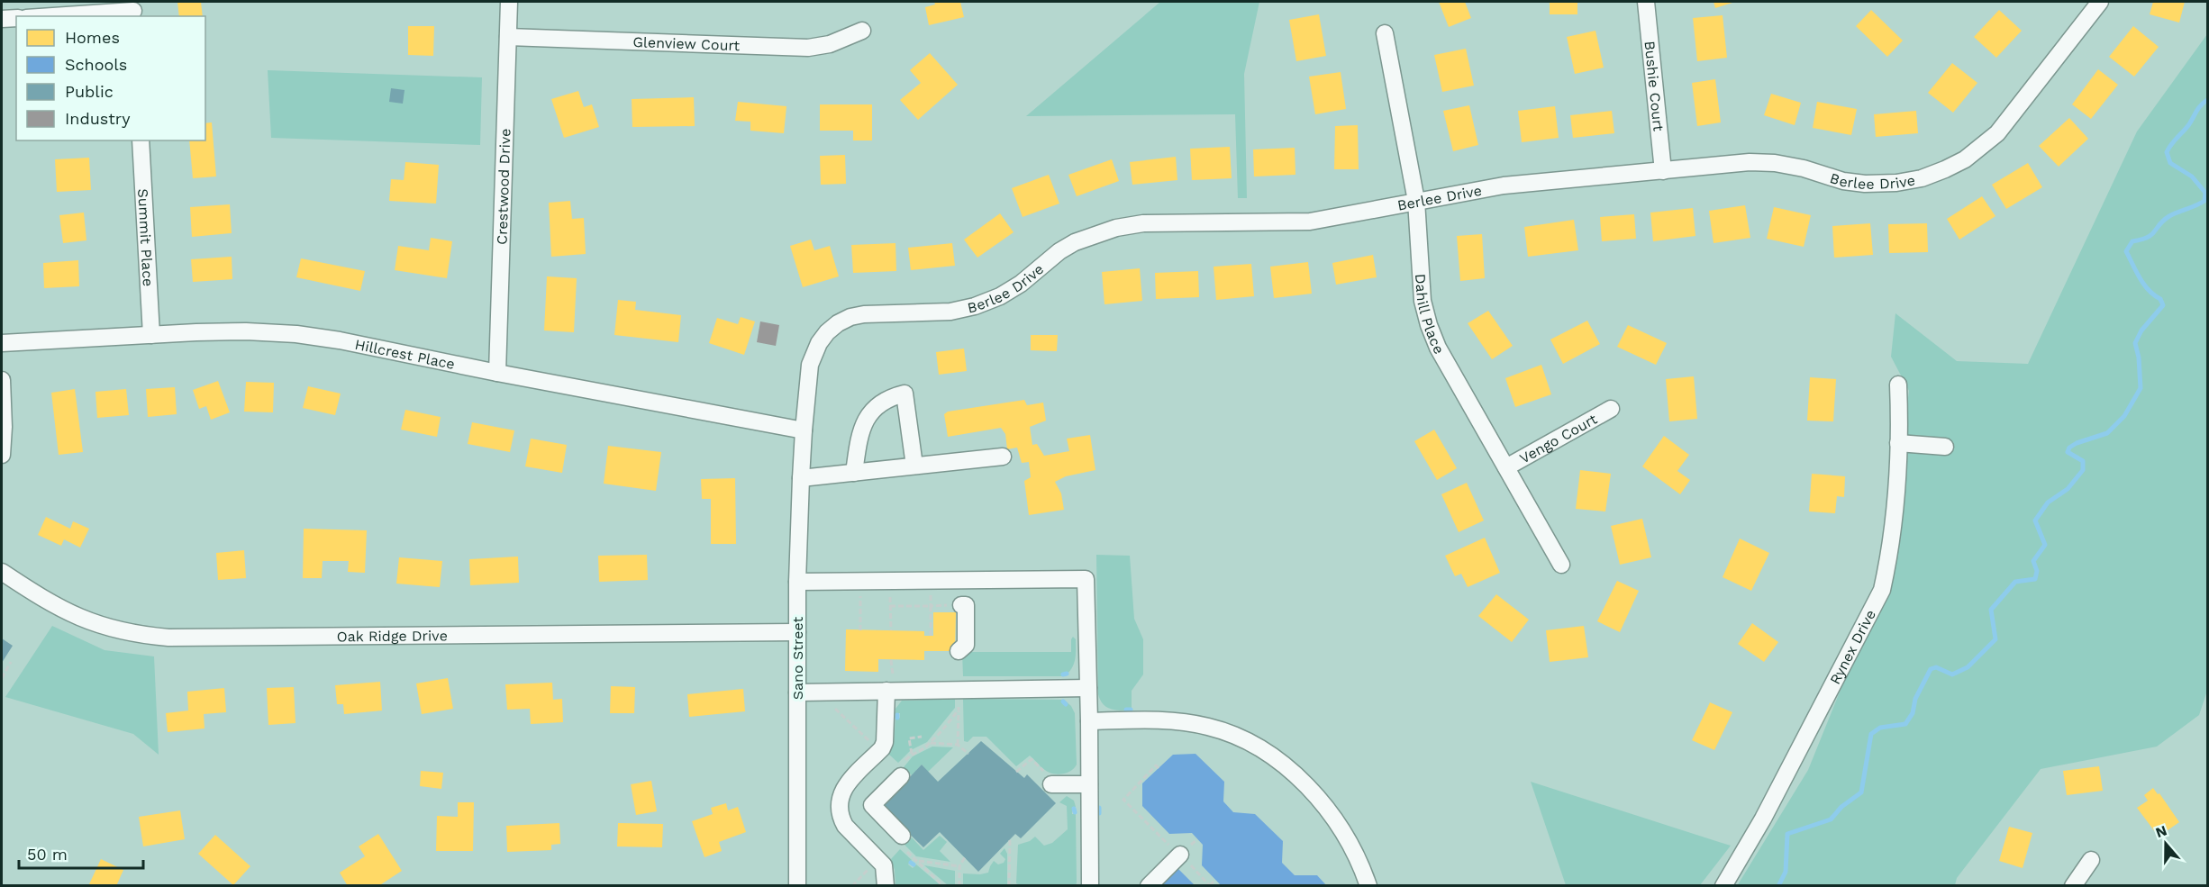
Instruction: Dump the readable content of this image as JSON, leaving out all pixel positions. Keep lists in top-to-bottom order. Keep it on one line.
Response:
{"streets":{"street":["Glenview Court","Bushie Court","Berlee Drive","Crestwood Drive","Summit Place","Dahill Place","Hillcrest Place","Vengo Court","Oak Ridge Drive","Rynex Drive","Sano Street"]},"crossings":[["Glenview Court","Crestwood Drive"],["Bushie Court","Berlee Drive"],["Berlee Drive","Dahill Place"],["Berlee Drive","Hillcrest Place"],["Berlee Drive","Sano Street"],["Crestwood Drive","Hillcrest Place"],["Summit Place","Hillcrest Place"],["Dahill Place","Vengo Court"],["Hillcrest Place","Sano Street"],["Oak Ridge Drive","Sano Street"]],"legend":["Homes","Schools","Public","Industry"],"scale_bar":"50 m","north":"top"}
